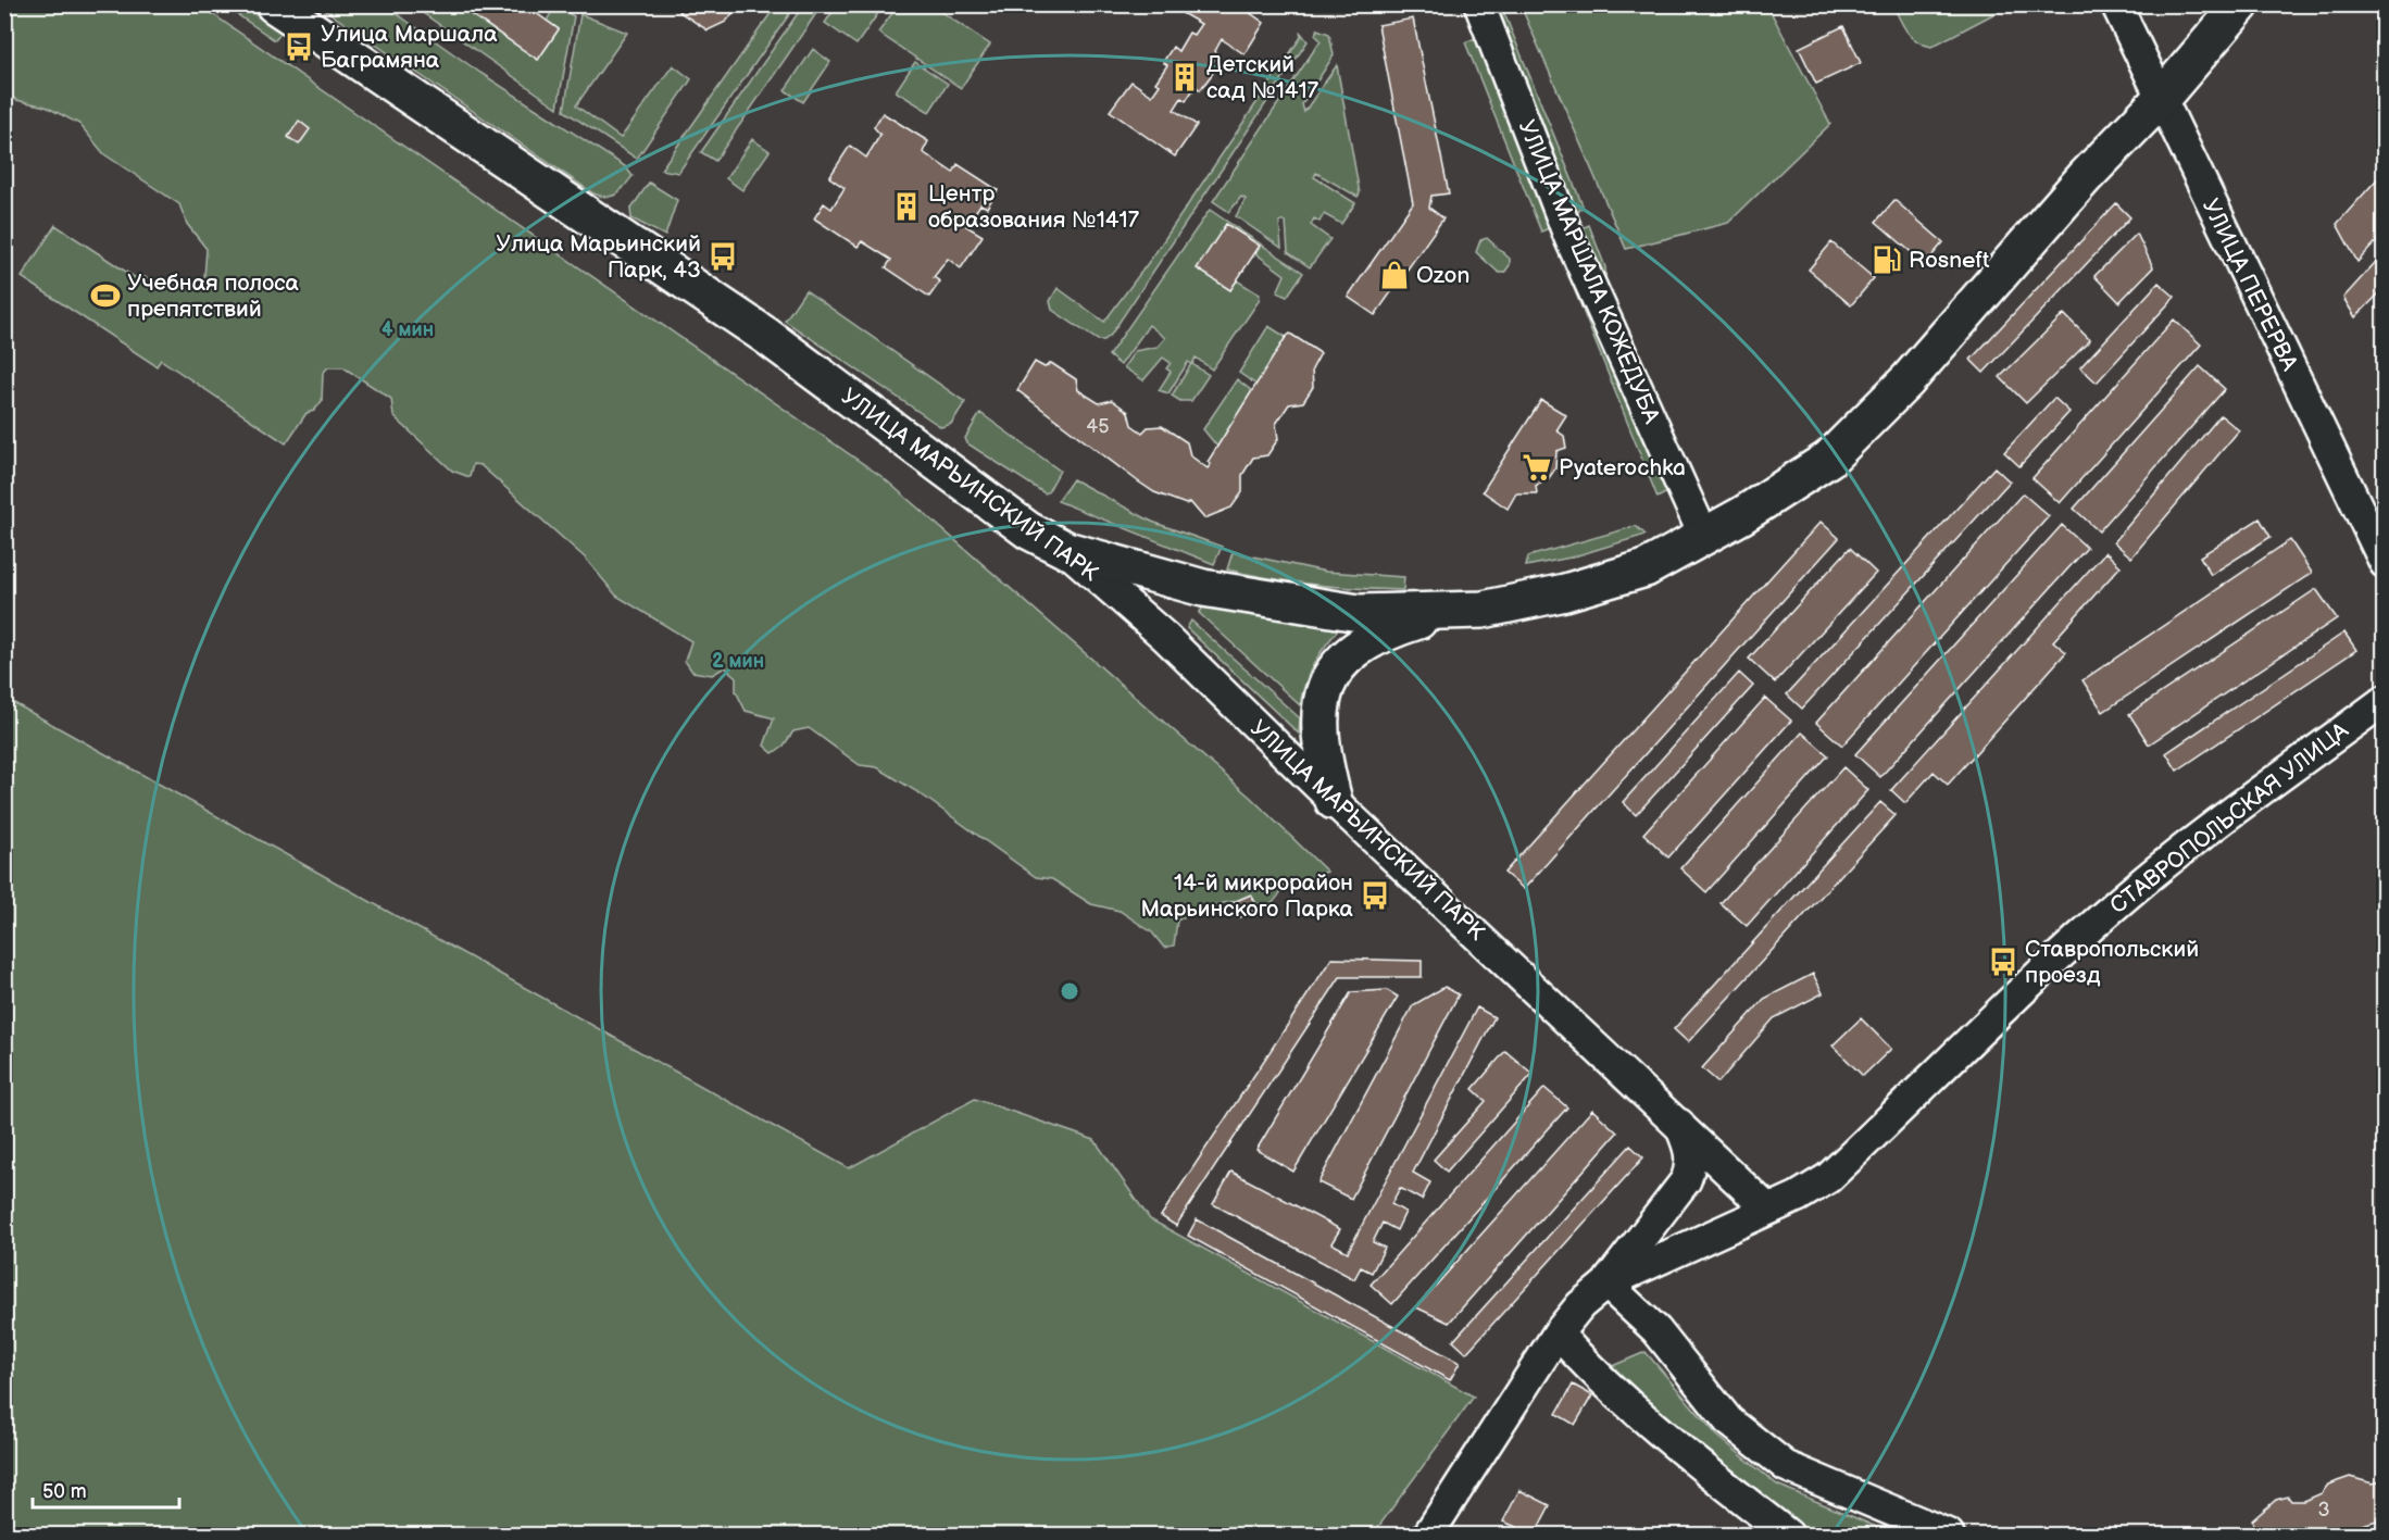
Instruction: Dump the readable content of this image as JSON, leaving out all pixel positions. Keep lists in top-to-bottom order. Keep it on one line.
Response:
{"streets":{"main road":["УЛИЦА МАРЬИНСКИЙ ПАРК"],"street":["УЛИЦА МАРШАЛА КОЖЕДУБА","УЛИЦА ПЕРЕРВА","СТАВРОПОЛЬСКАЯ УЛИЦА"]},"crossings":[["УЛИЦА МАРЬИНСКИЙ ПАРК","СТАВРОПОЛЬСКАЯ УЛИЦА"]],"places":{"bus stop":["Улица Маршала Баграмяна","Улица Марьинский Парк, 43","14-й микрорайон Марьинского Парка","Ставропольский проезд"],"building":["Детский сад №1417","Центр образования №1417"],"fuel station":["Rosneft"],"shop":["Ozon"],"sports":["Учебная полоса препятствий"],"supermarket":["Pyaterochka"]},"house_numbers":["45","3"],"scale_bar":"50 m","rings":["4 мин","2 мин"]}
